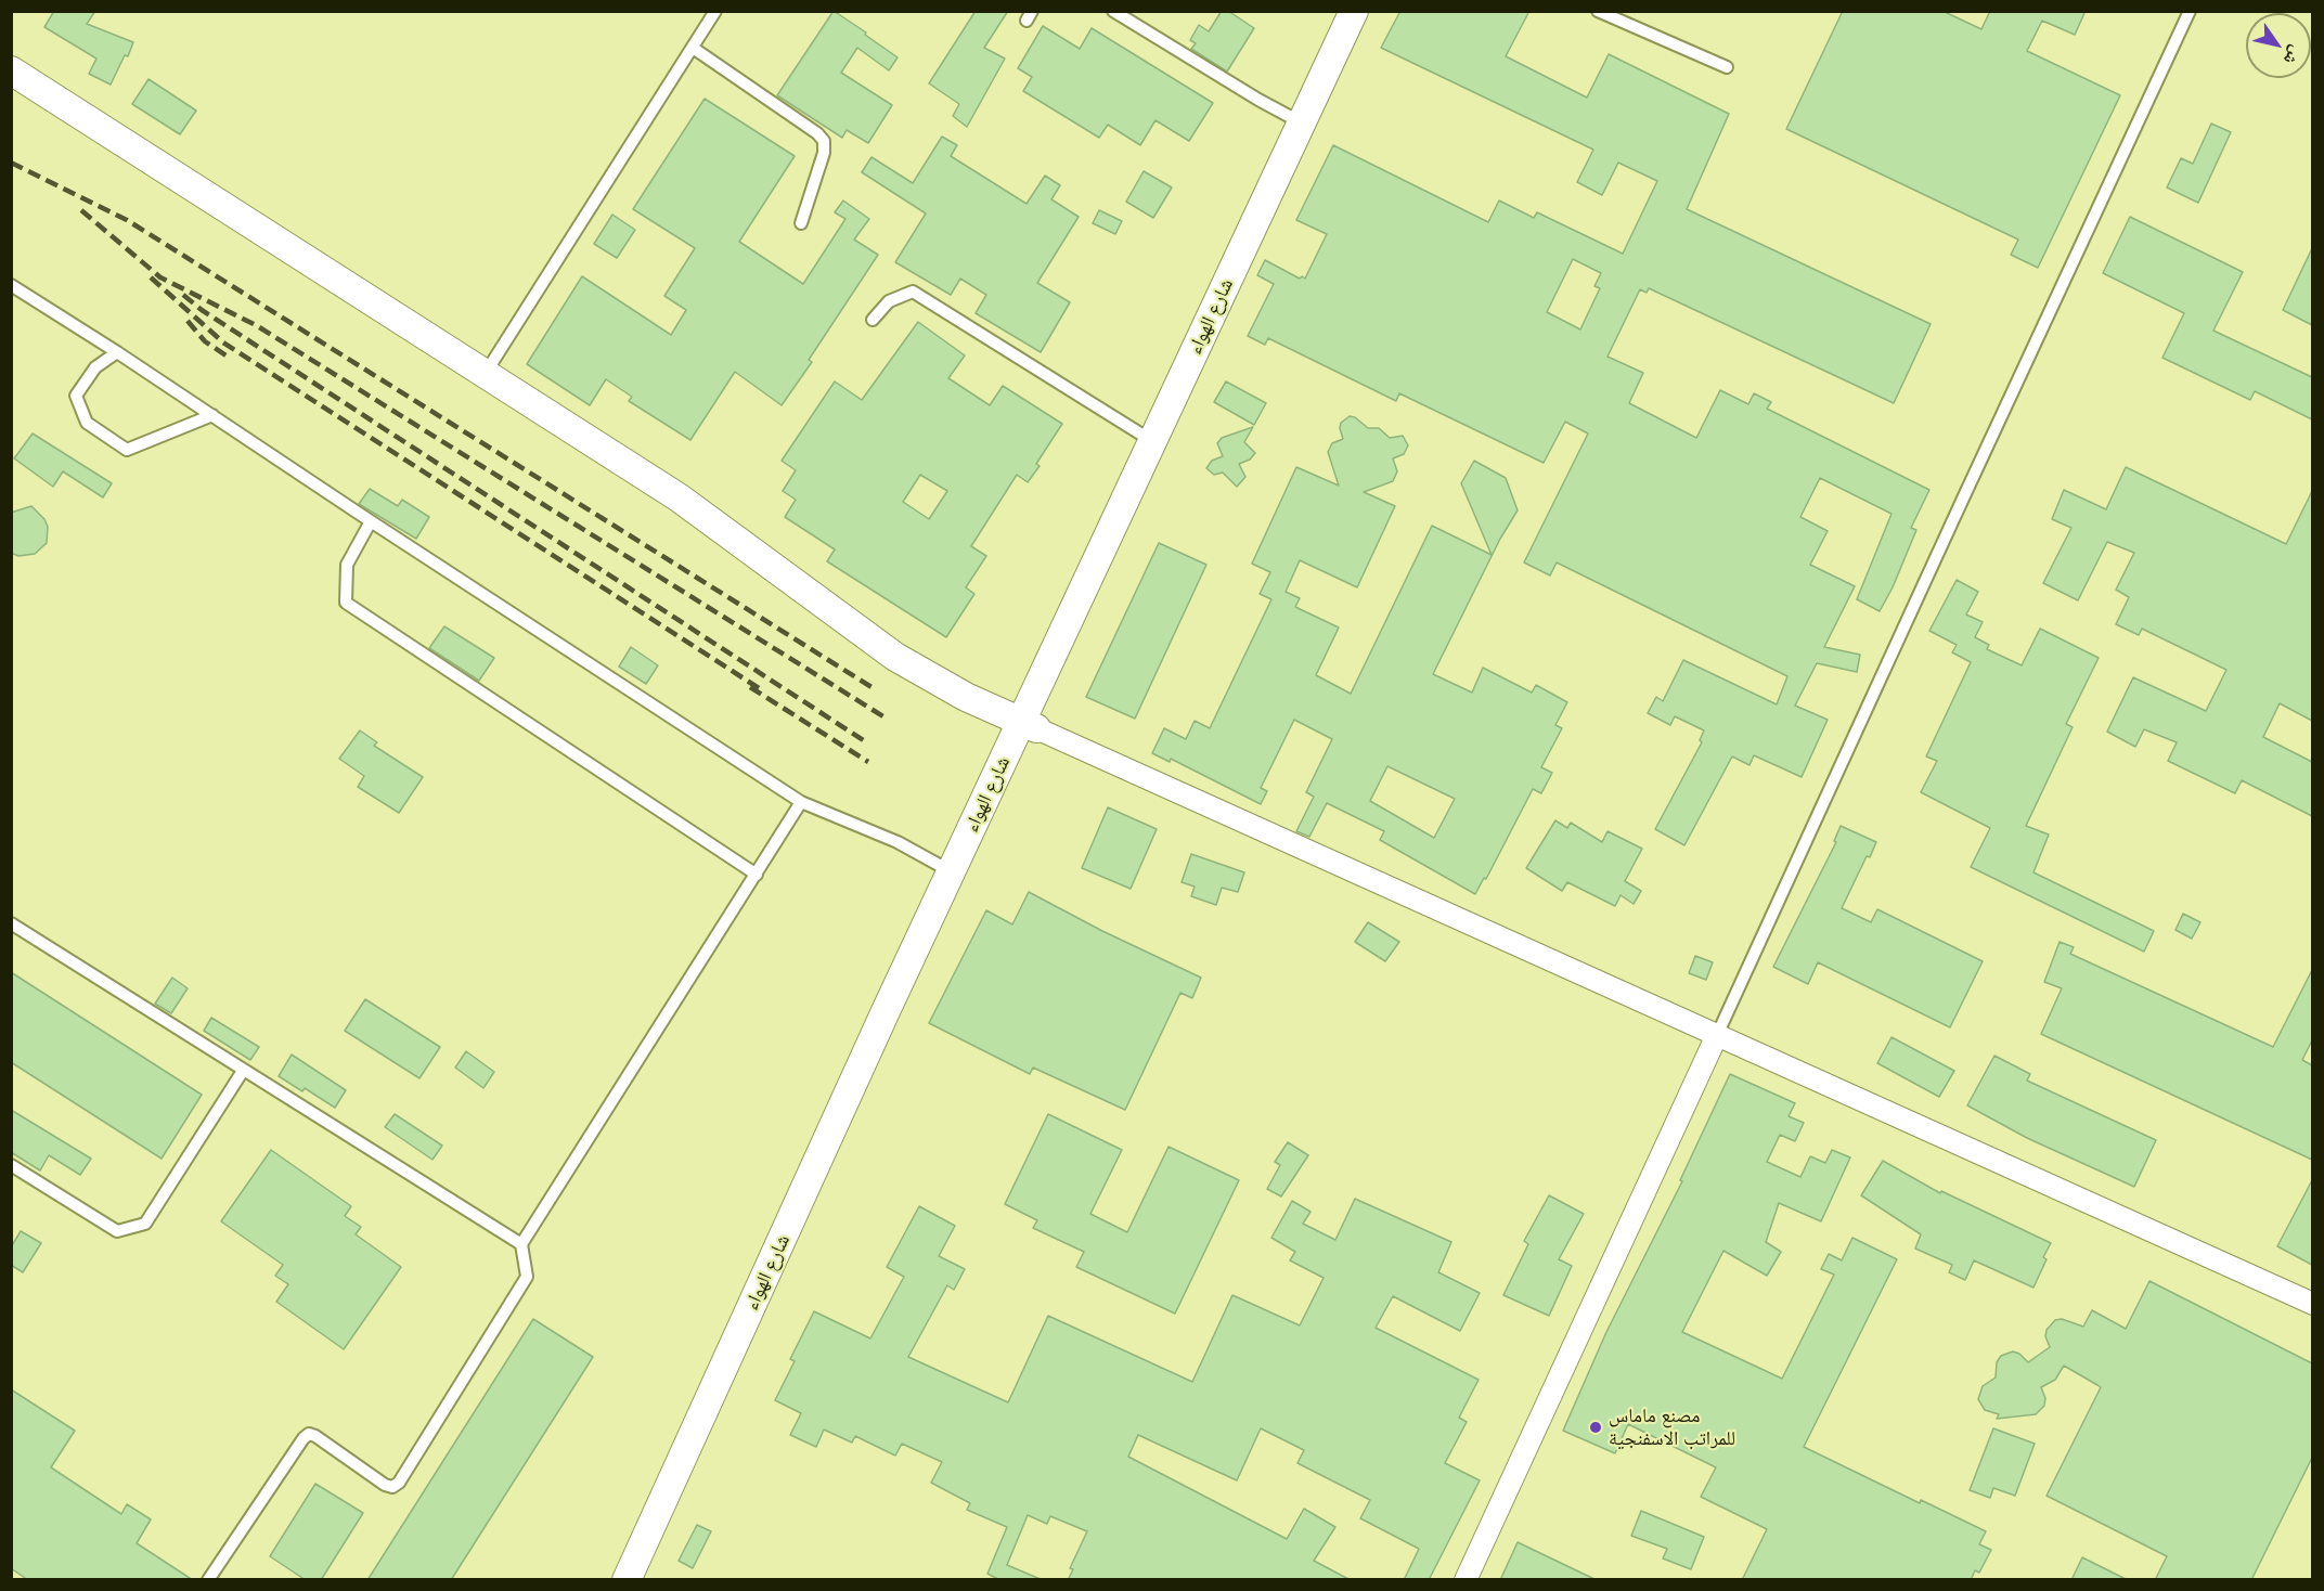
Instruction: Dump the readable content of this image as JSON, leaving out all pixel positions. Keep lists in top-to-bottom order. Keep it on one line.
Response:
{"streets":{"street":["شارع الهواء"]},"places":["مصنع ماماس للمراتب الاسفنجية"],"north":"bottom right"}
